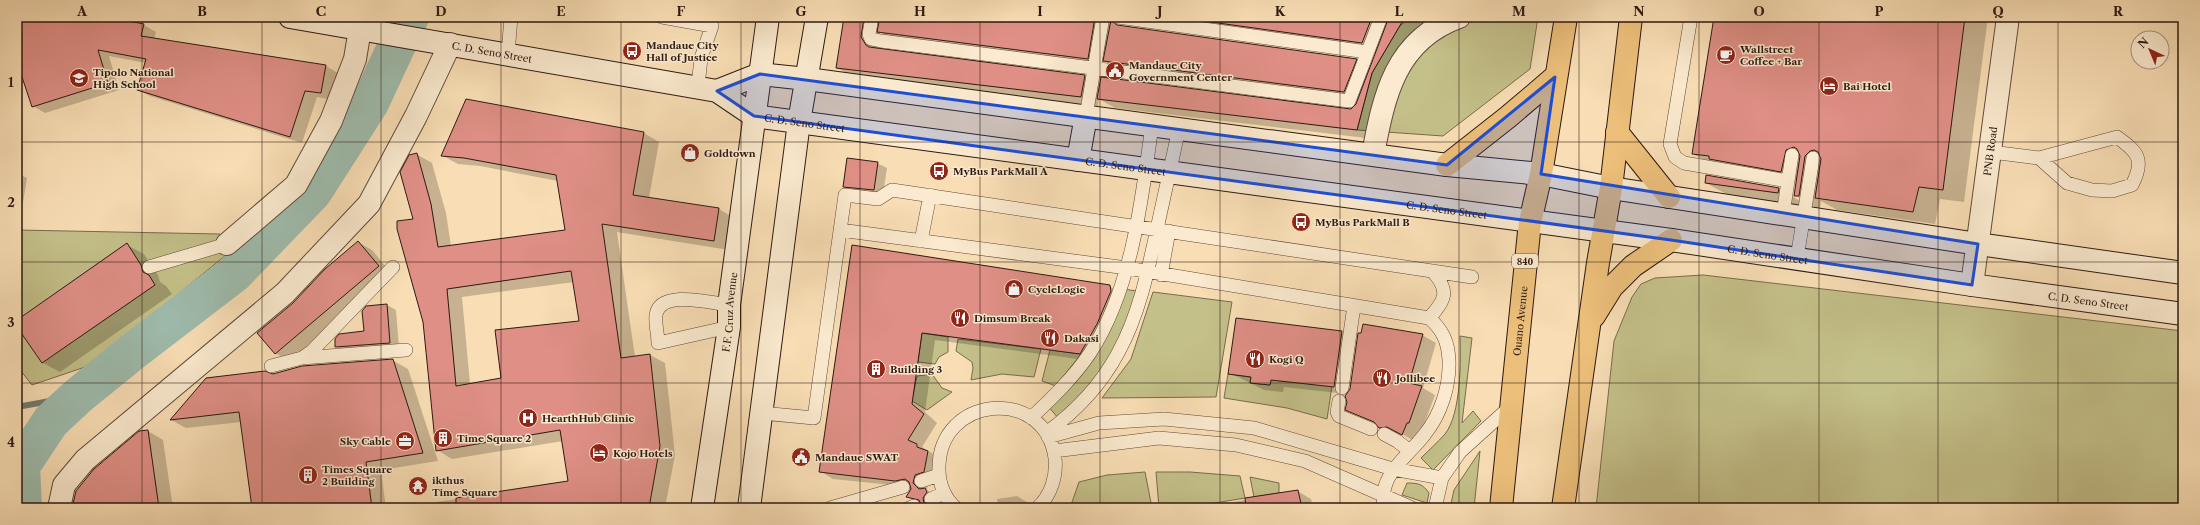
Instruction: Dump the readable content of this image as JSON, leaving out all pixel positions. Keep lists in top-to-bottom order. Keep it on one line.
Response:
{"streets":{"highway":["840","Ouano Avenue"],"street":["C. D. Seno Street","PNB Road","F.F. Cruz Avenue"]},"crossings":[["C. D. Seno Street","PNB Road"],["C. D. Seno Street","F.F. Cruz Avenue"],["C. D. Seno Street","Ouano Avenue"]],"places":{"bus stop":["Mandaue City Hall of Justice","MyBus ParkMall A","MyBus ParkMall B"],"cafe":["Wallstreet Coffee + Bar"],"public building":["Mandaue City Government Center","Mandaue SWAT"],"school or university":["Tipolo National High School"],"hotel":["Bai Hotel","Kojo Hotels"],"shop":["Goldtown","CycleLogic"],"restaurant":["Dimsum Break","Dakasi","Kogi Q","Jollibee"],"building":["Building 3","Time Square 2","Times Square 2 Building"],"hospital":["HearthHub Clinic"],"office":["Sky Cable"],"temple":["ikthus Time Square"]},"north":"top left","grid":{"columns":["A","B","C","D","E","F","G","H","I","J","K","L","M","N","O","P","Q","R"],"rows":["1","2","3","4"]}}
